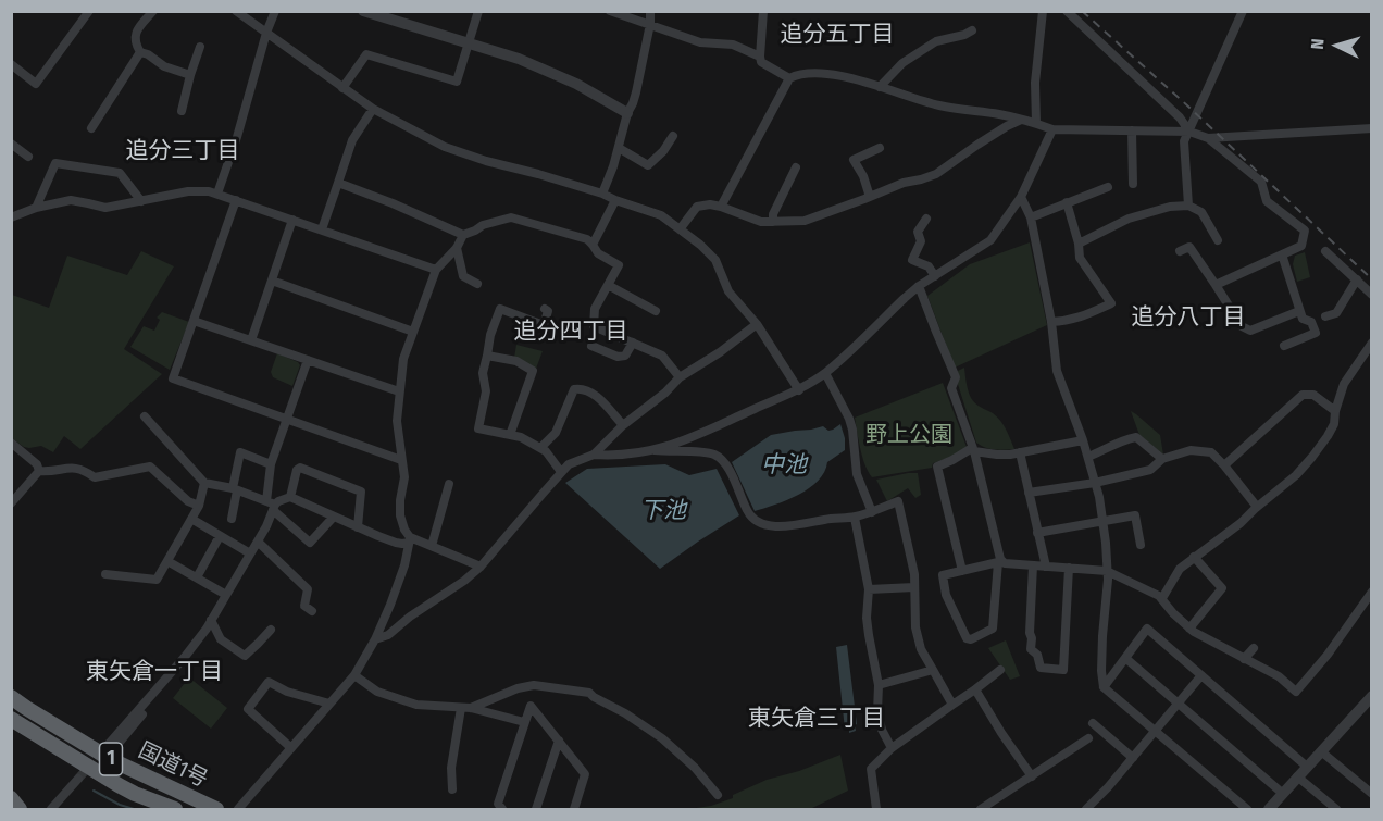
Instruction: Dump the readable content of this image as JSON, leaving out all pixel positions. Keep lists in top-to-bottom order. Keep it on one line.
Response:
{"streets":{"highway":["1","国道1号"]},"districts":["追分五丁目","追分三丁目","追分八丁目","追分四丁目","東矢倉一丁目","東矢倉三丁目"],"water":["中池","下池"],"parks":["野上公園"],"north":"left"}
